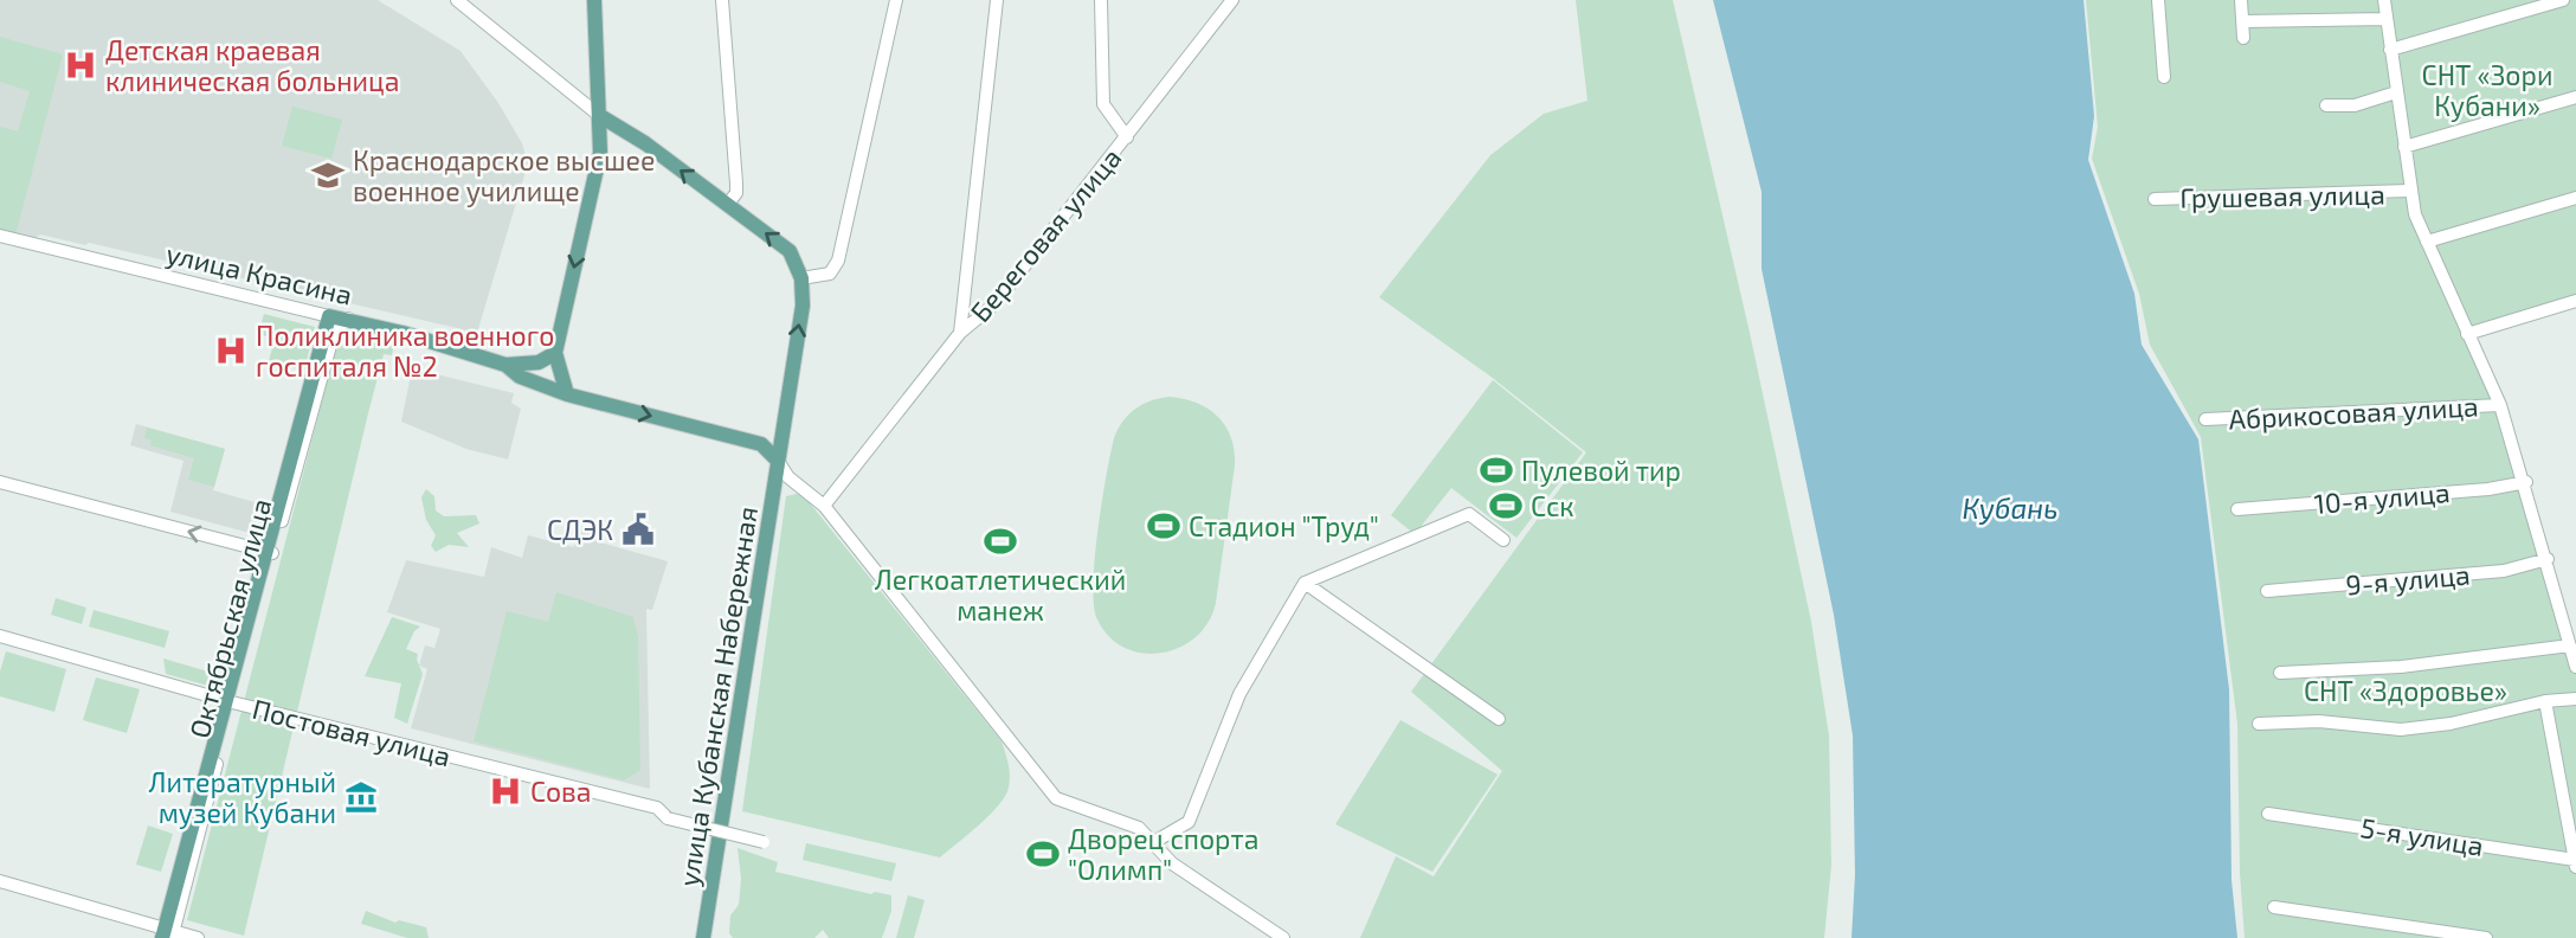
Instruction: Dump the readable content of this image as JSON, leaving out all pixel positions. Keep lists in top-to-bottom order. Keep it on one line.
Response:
{"streets":{"main road":["улица Красина","Октябрьская улица","улица Кубанская Набережная"],"street":["Грушевая улица","Береговая улица","Абрикосовая улица","10-я улица","9-я улица","Постовая улица","5-я улица"]},"crossings":[["улица Красина","Октябрьская улица"],["улица Красина","улица Кубанская Набережная"],["Октябрьская улица","Постовая улица"]],"water":["Кубань"],"parks":["СНТ «Зори Кубани»","СНТ «Здоровье»"],"places":{"hospital":["Детская краевая клиническая больница","Поликлиника военного госпиталя №2","Сова"],"school or university":["Краснодарское высшее военное училище"],"sports":["Пулевой тир","Сск","Стадион \"Труд\"","Легкоатлетический манеж","Дворец спорта \"Олимп\""],"public building":["СДЭК"],"museum":["Литературный музей Кубани"]}}
